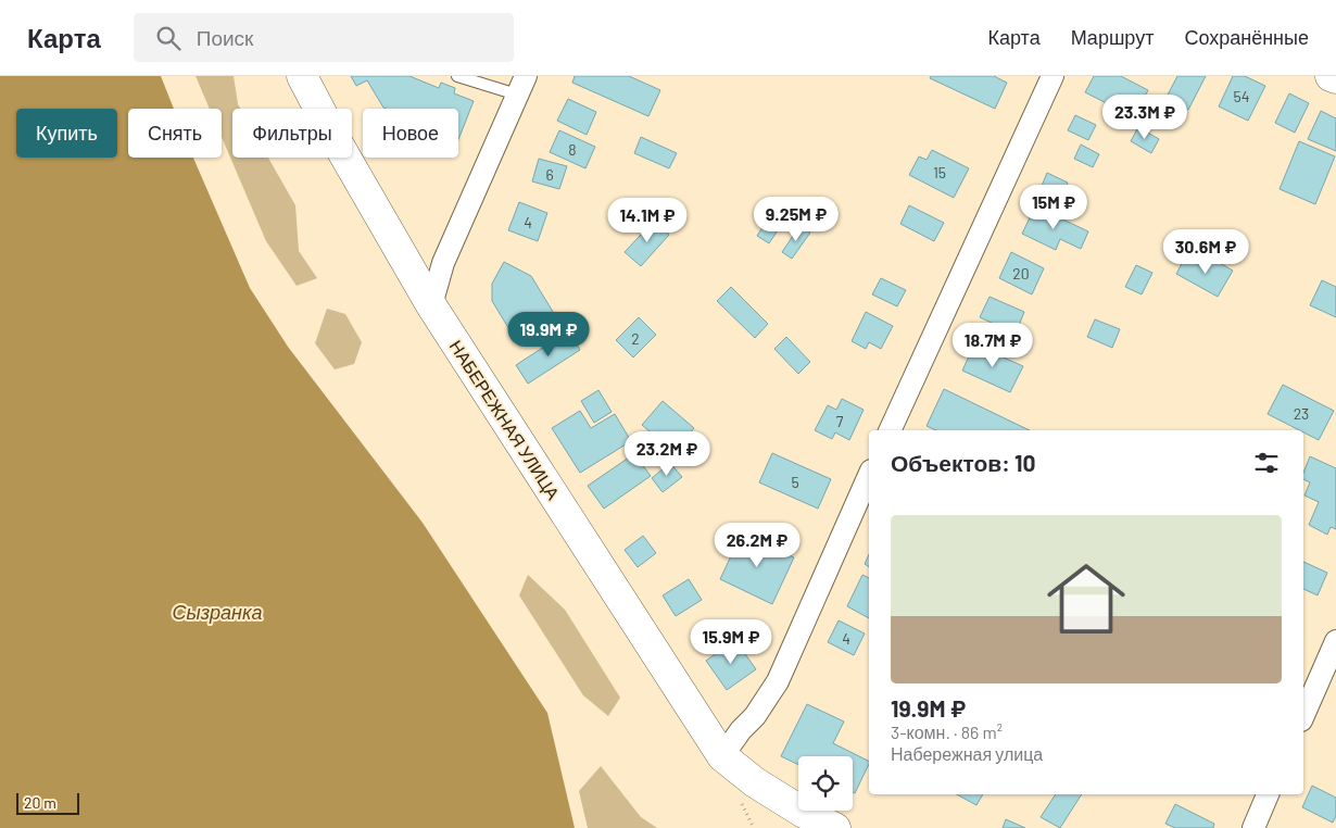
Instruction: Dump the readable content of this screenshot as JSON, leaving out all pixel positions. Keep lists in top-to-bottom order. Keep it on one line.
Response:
{"streets":{"main road":["НАБЕРЕЖНАЯ УЛИЦА"]},"water":["Сызранка"],"house_numbers":["54","8","15","6","4","20","2","23","7","5","4"],"scale_bar":"20 m","page":{"header":"Карта","search":"Поиск","nav":["Карта","Маршрут","Сохранённые"],"price":["23.3M ₽","15M ₽","9.25M ₽","14.1M ₽","30.6M ₽","19.9M ₽","18.7M ₽","23.2M ₽","26.2M ₽","15.9M ₽"],"chip":["Купить","Снять","Фильтры","Новое"],"heading":"Объектов: 10","list":[{"name":"19.9M ₽","note":"3-комн. · 86 m² · Набережная улица"}],"scale":"20 m"}}
